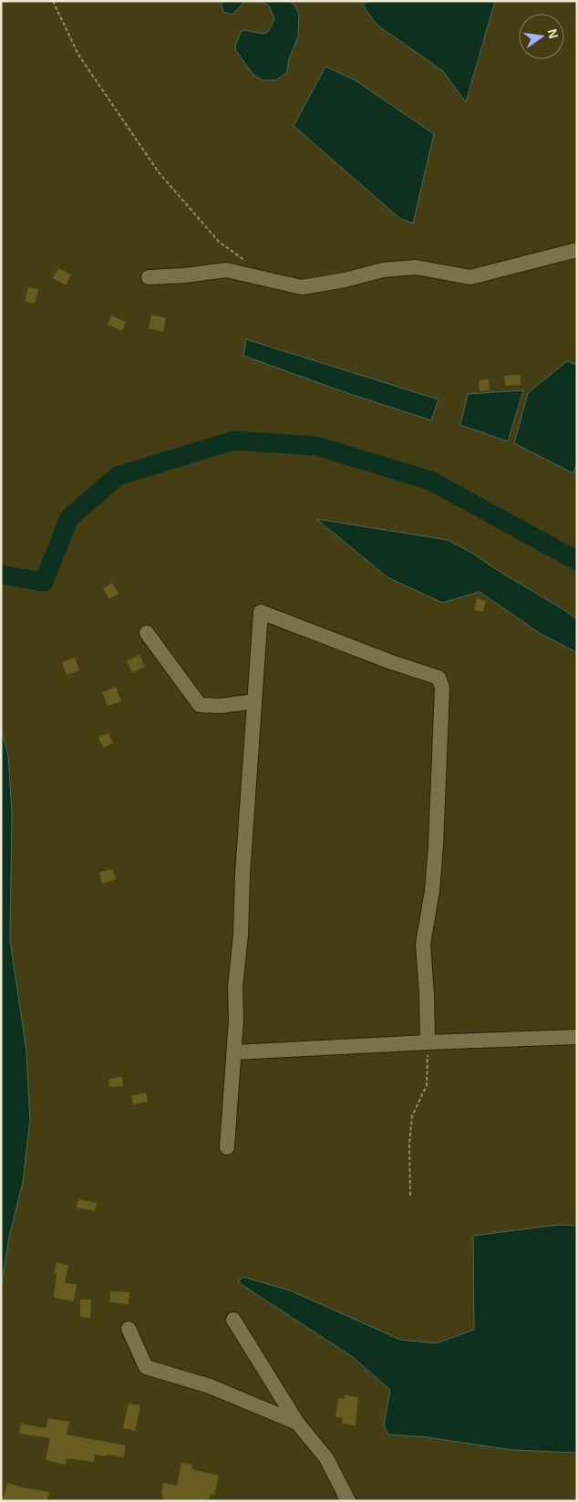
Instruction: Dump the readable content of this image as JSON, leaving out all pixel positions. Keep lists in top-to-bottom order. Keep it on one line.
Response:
{"north":"right"}
